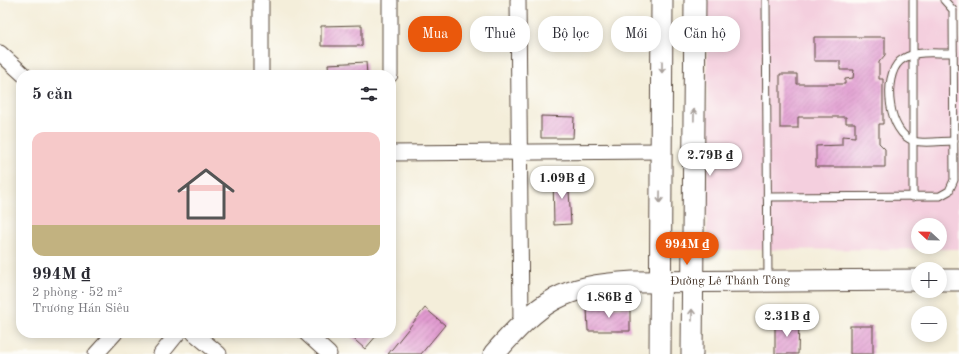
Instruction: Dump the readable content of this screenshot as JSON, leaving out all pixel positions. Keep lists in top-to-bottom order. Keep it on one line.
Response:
{"streets":{"main road":["Đường Lê Thánh Tông"]},"north":"left","page":{"chip":["Mua","Thuê","Bộ lọc","Mới","Căn hộ"],"heading":"5 căn","list":[{"name":"994M ₫","note":"2 phòng · 52 m² · Trương Hán Siêu"}],"price":["2.79B ₫","1.09B ₫","994M ₫","1.86B ₫","2.31B ₫"],"map_buttons":["+","−"]}}
